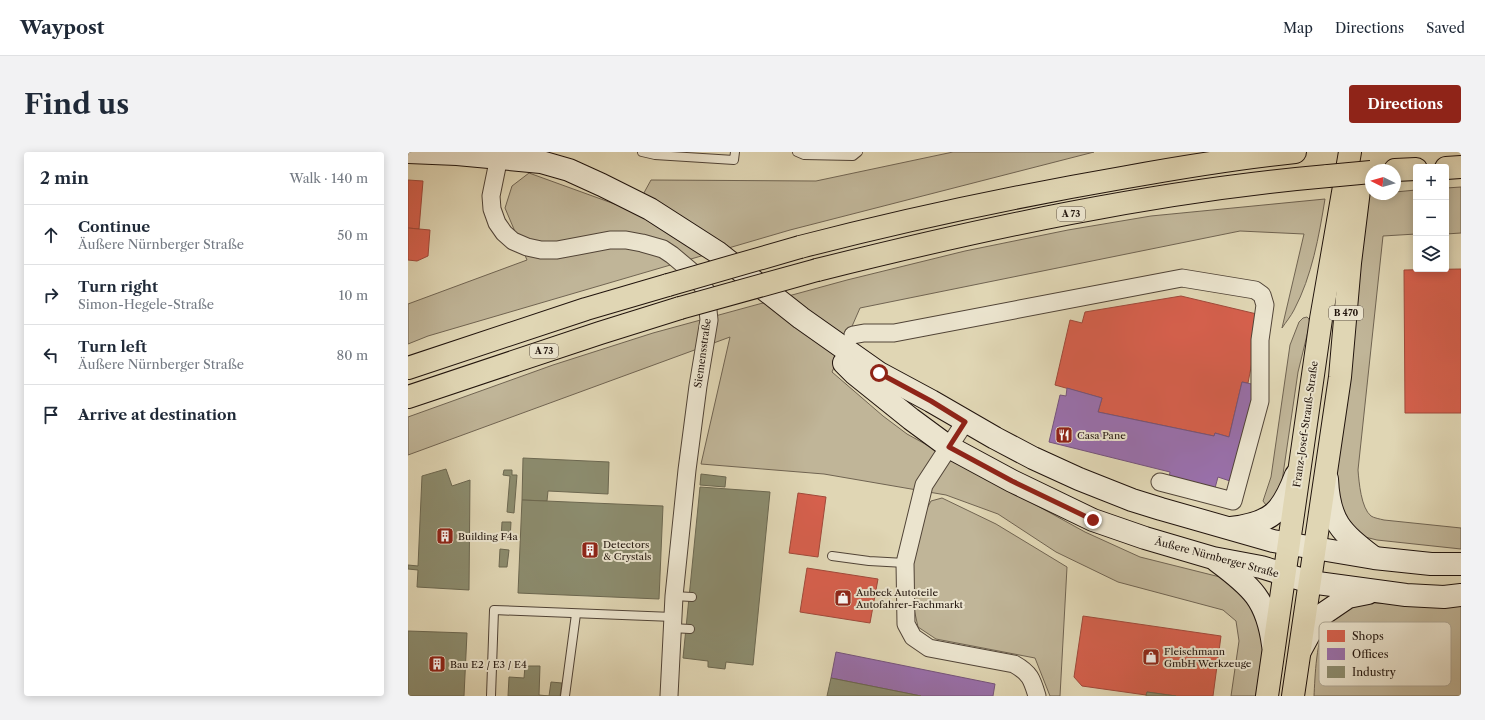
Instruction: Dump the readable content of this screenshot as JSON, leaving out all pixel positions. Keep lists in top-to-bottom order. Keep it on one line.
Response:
{"streets":{"main road":["A 73","B 470","Franz-Josef-Strauß-Straße","Äußere Nürnberger Straße"],"street":["Siemensstraße"]},"crossings":[["B 470","Äußere Nürnberger Straße"],["Siemensstraße","Äußere Nürnberger Straße"],["Franz-Josef-Strauß-Straße","Äußere Nürnberger Straße"]],"places":{"restaurant":["Casa Pane"],"building":["Building F4a","Detectors & Crystals","Bau E2 / E3 / E4"],"shop":["Aubeck Autoteile Autofahrer-Fachmarkt","Fleischmann GmbH Werkzeuge"]},"legend":["Shops","Offices","Industry"],"north":"left","page":{"header":"Waypost","nav":["Map","Directions","Saved"],"buttons":"Directions","title":"Find us","heading":["2 min","Walk · 140 m"],"map_buttons":["+","−"],"list":[["Continue","Äußere Nürnberger Straße","50 m"],["Turn right","Simon-Hegele-Straße","10 m"],["Turn left","Äußere Nürnberger Straße","80 m"],"Arrive at destination"]}}
